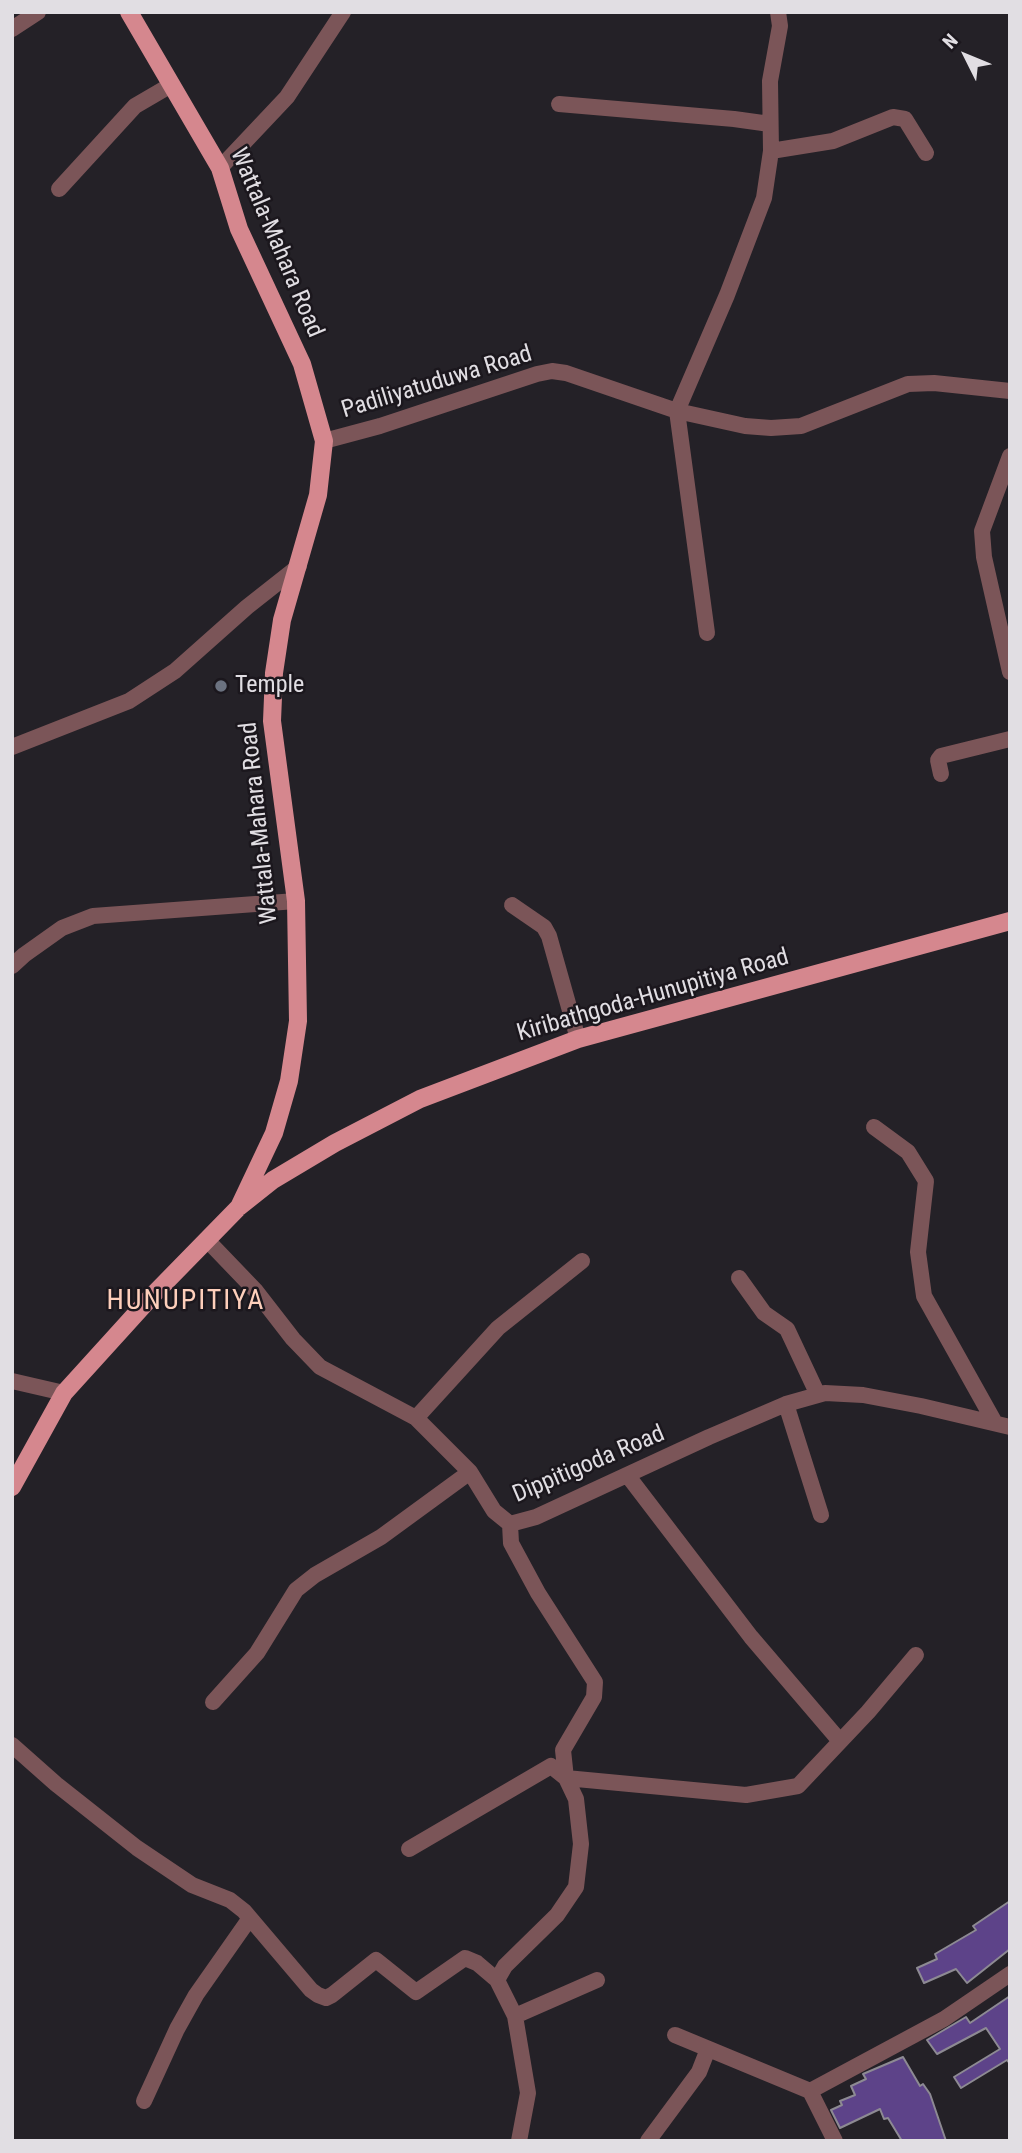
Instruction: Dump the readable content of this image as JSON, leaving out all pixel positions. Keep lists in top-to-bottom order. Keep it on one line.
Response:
{"streets":{"main road":["Wattala-Mahara Road","Kiribathgoda-Hunupitiya Road"],"street":["Padiliyatuduwa Road","Dippitigoda Road"]},"crossings":[["Wattala-Mahara Road","Padiliyatuduwa Road"],["Wattala-Mahara Road","Kiribathgoda-Hunupitiya Road"],["Kiribathgoda-Hunupitiya Road","Dippitigoda Road"]],"districts":["HUNUPITIYA"],"places":["Temple"],"north":"top left"}
